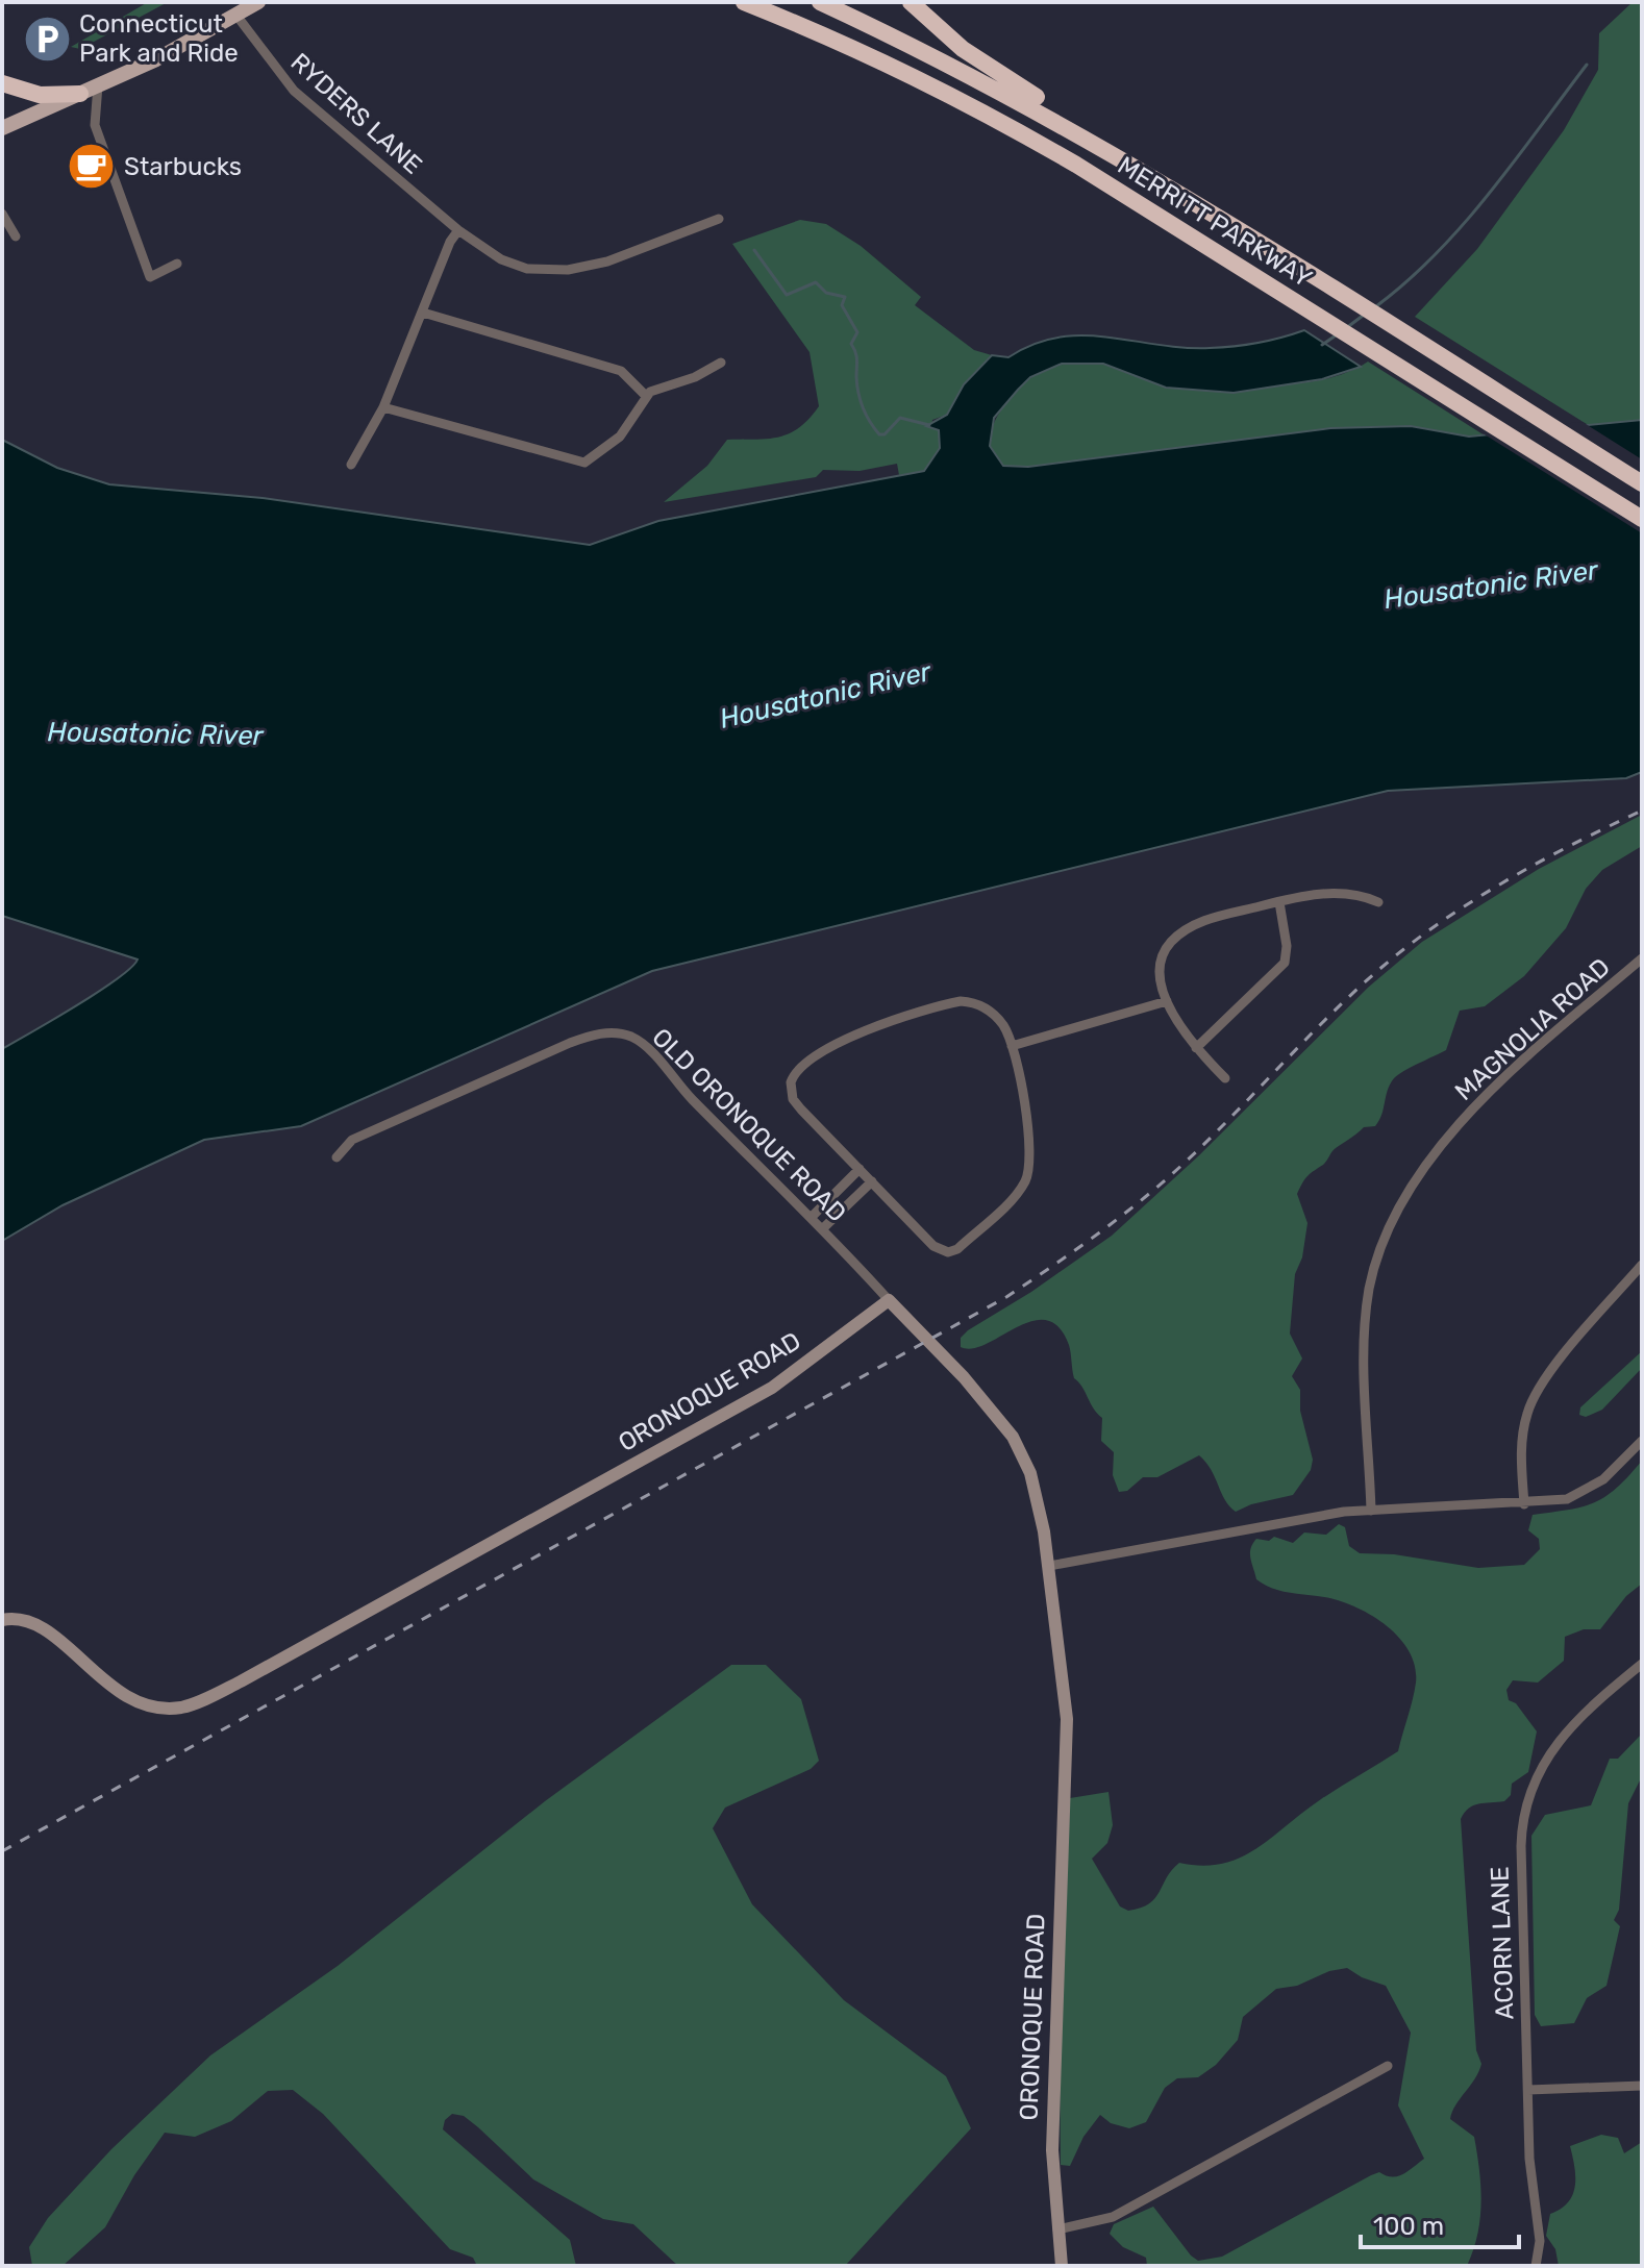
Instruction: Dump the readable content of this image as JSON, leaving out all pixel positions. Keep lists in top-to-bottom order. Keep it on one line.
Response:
{"streets":{"highway":["MERRITT PARKWAY"],"street":["RYDERS LANE","MAGNOLIA ROAD","OLD ORONOQUE ROAD","ORONOQUE ROAD","ACORN LANE"]},"crossings":[["OLD ORONOQUE ROAD","ORONOQUE ROAD"]],"water":["Housatonic River"],"places":{"parking":["Connecticut Park and Ride"],"cafe":["Starbucks"]},"scale_bar":"100 m"}
